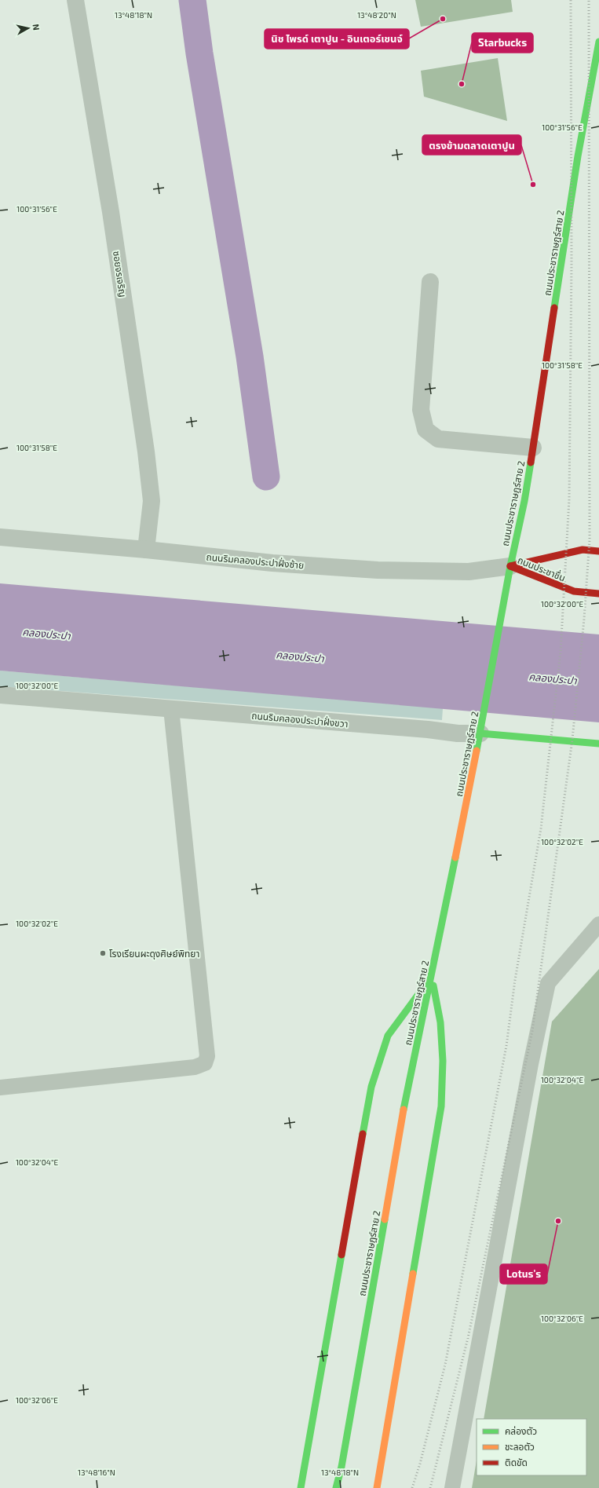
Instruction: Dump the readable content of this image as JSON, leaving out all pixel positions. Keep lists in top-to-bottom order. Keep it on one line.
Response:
{"streets":{"main road":["ถนนประชาราษฎร์สาย 2","ถนนประชาชื่น","ถนนริมคลองประปาฝั่งขวา"],"street":["ซอยจรเจริญ","ถนนริมคลองประปาฝั่งซ้าย"]},"crossings":[["ถนนประชาราษฎร์สาย 2","ถนนริมคลองประปาฝั่งซ้าย"],["ถนนประชาราษฎร์สาย 2","ถนนประชาชื่น"],["ถนนประชาราษฎร์สาย 2","ถนนริมคลองประปาฝั่งขวา"],["ซอยจรเจริญ","ถนนริมคลองประปาฝั่งซ้าย"],["ถนนริมคลองประปาฝั่งซ้าย","ถนนประชาชื่น"]],"water":["คลองประปา"],"places":["นิช ไพรด์ เตาปูน - อินเตอร์เชนจ์","Starbucks","ตรงข้ามตลาดเตาปูน","โรงเรียนผะดุงศิษย์พิทยา","Lotus's"],"legend":["คล่องตัว","ชะลอตัว","ติดขัด"],"north":"right","coordinates":["13°48'18\"N","13°48'20\"N","100°31'56\"E","100°31'58\"E","100°32'00\"E","100°32'02\"E","100°32'04\"E","100°32'06\"E","13°48'16\"N"]}
